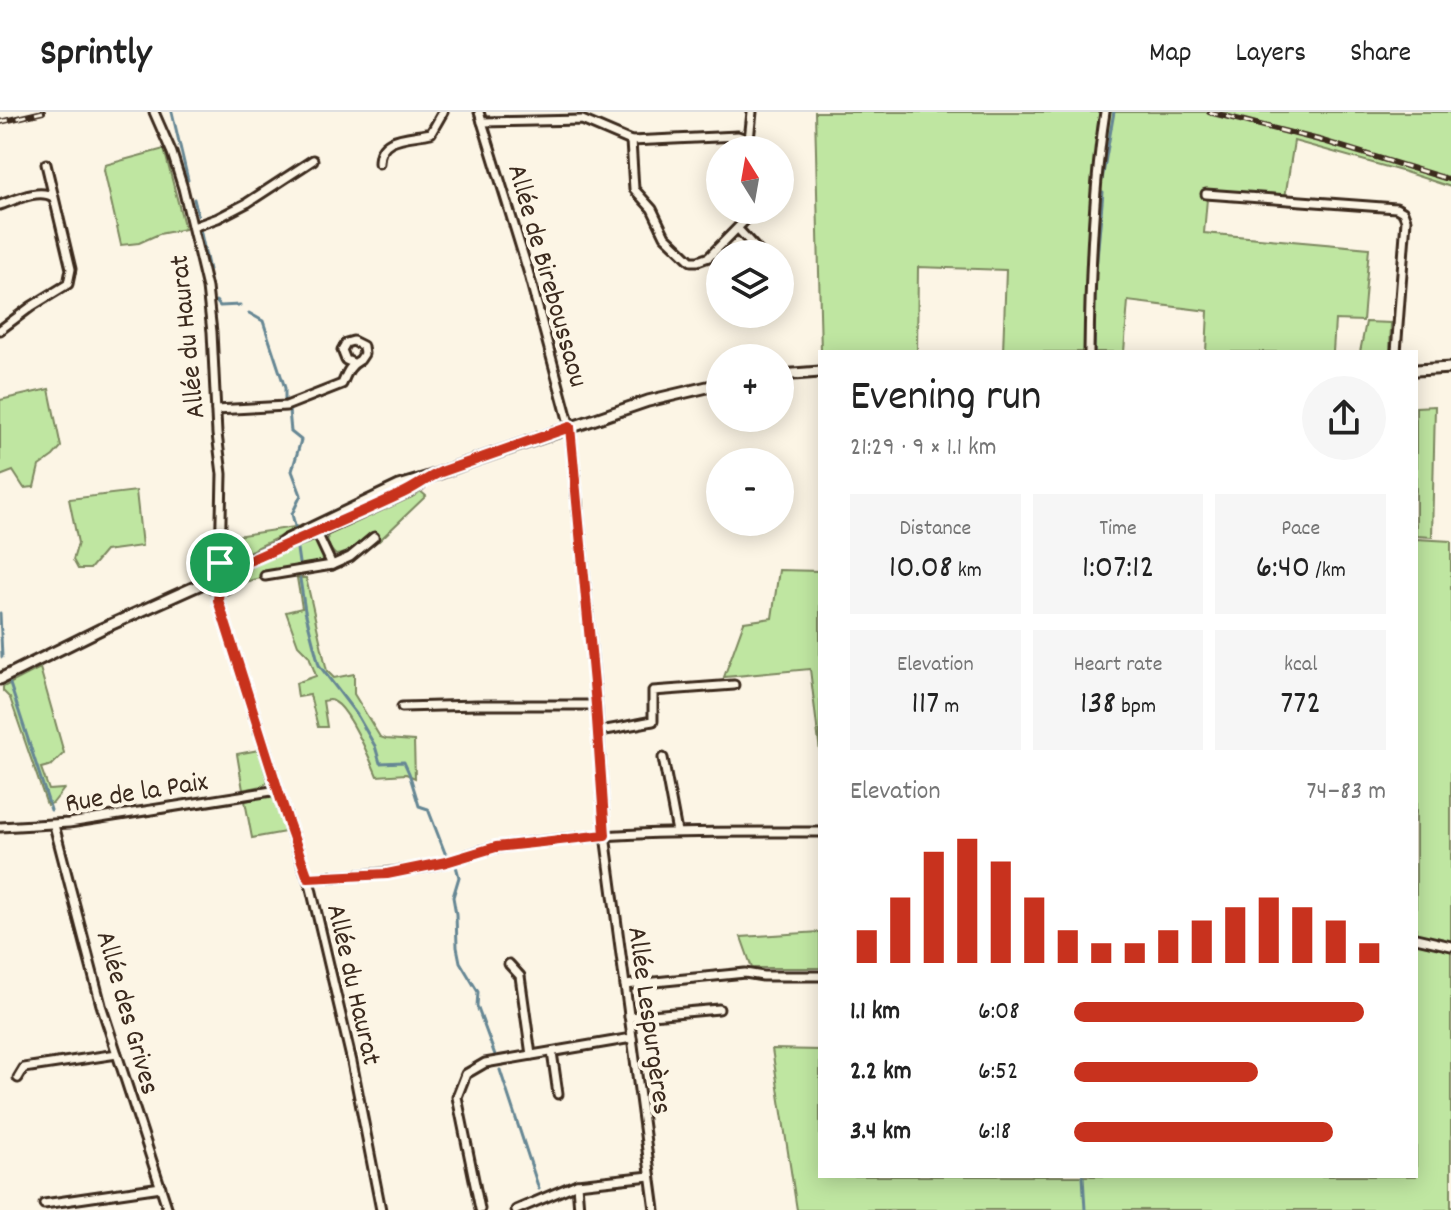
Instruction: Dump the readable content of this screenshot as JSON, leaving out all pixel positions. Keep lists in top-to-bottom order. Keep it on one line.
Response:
{"streets":{"street":["Allée de Bireboussaou","Allée du Haurat","Rue de la Paix","Allée des Grives","Allée Lespurgères"]},"crossings":[["Allée de Bireboussaou","Allée Lespurgères"],["Allée du Haurat","Rue de la Paix"],["Rue de la Paix","Allée des Grives"]],"north":"top","page":{"header":"Sprintly","nav":["Map","Layers","Share"],"map_buttons":["+","−"],"heading":["Evening run","21:29 · 9 × 1.1 km"],"stats":[["Distance","10.08 km"],["Time","1:07:12"],["Pace","6:40 /km"],["Elevation","117 m"],["Heart rate","138 bpm"],["kcal","772"]],"chart":["Elevation","74–83 m"],"list":[{"name":"1.1 km","note":"6:08"},{"name":"2.2 km","note":"6:52"},{"name":"3.4 km","note":"6:18"}]}}
